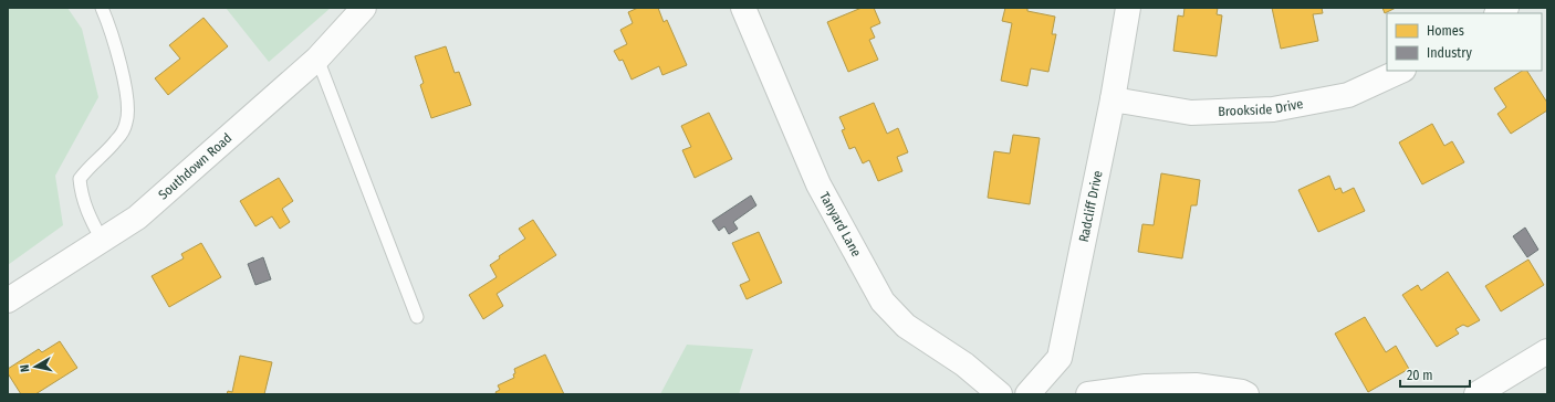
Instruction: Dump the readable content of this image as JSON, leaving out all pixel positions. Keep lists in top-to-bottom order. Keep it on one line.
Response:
{"streets":{"street":["Brookside Drive","Southdown Road","Radcliff Drive","Tanyard Lane"]},"crossings":[["Brookside Drive","Radcliff Drive"]],"legend":["Homes","Industry"],"scale_bar":"20 m","north":"left"}
